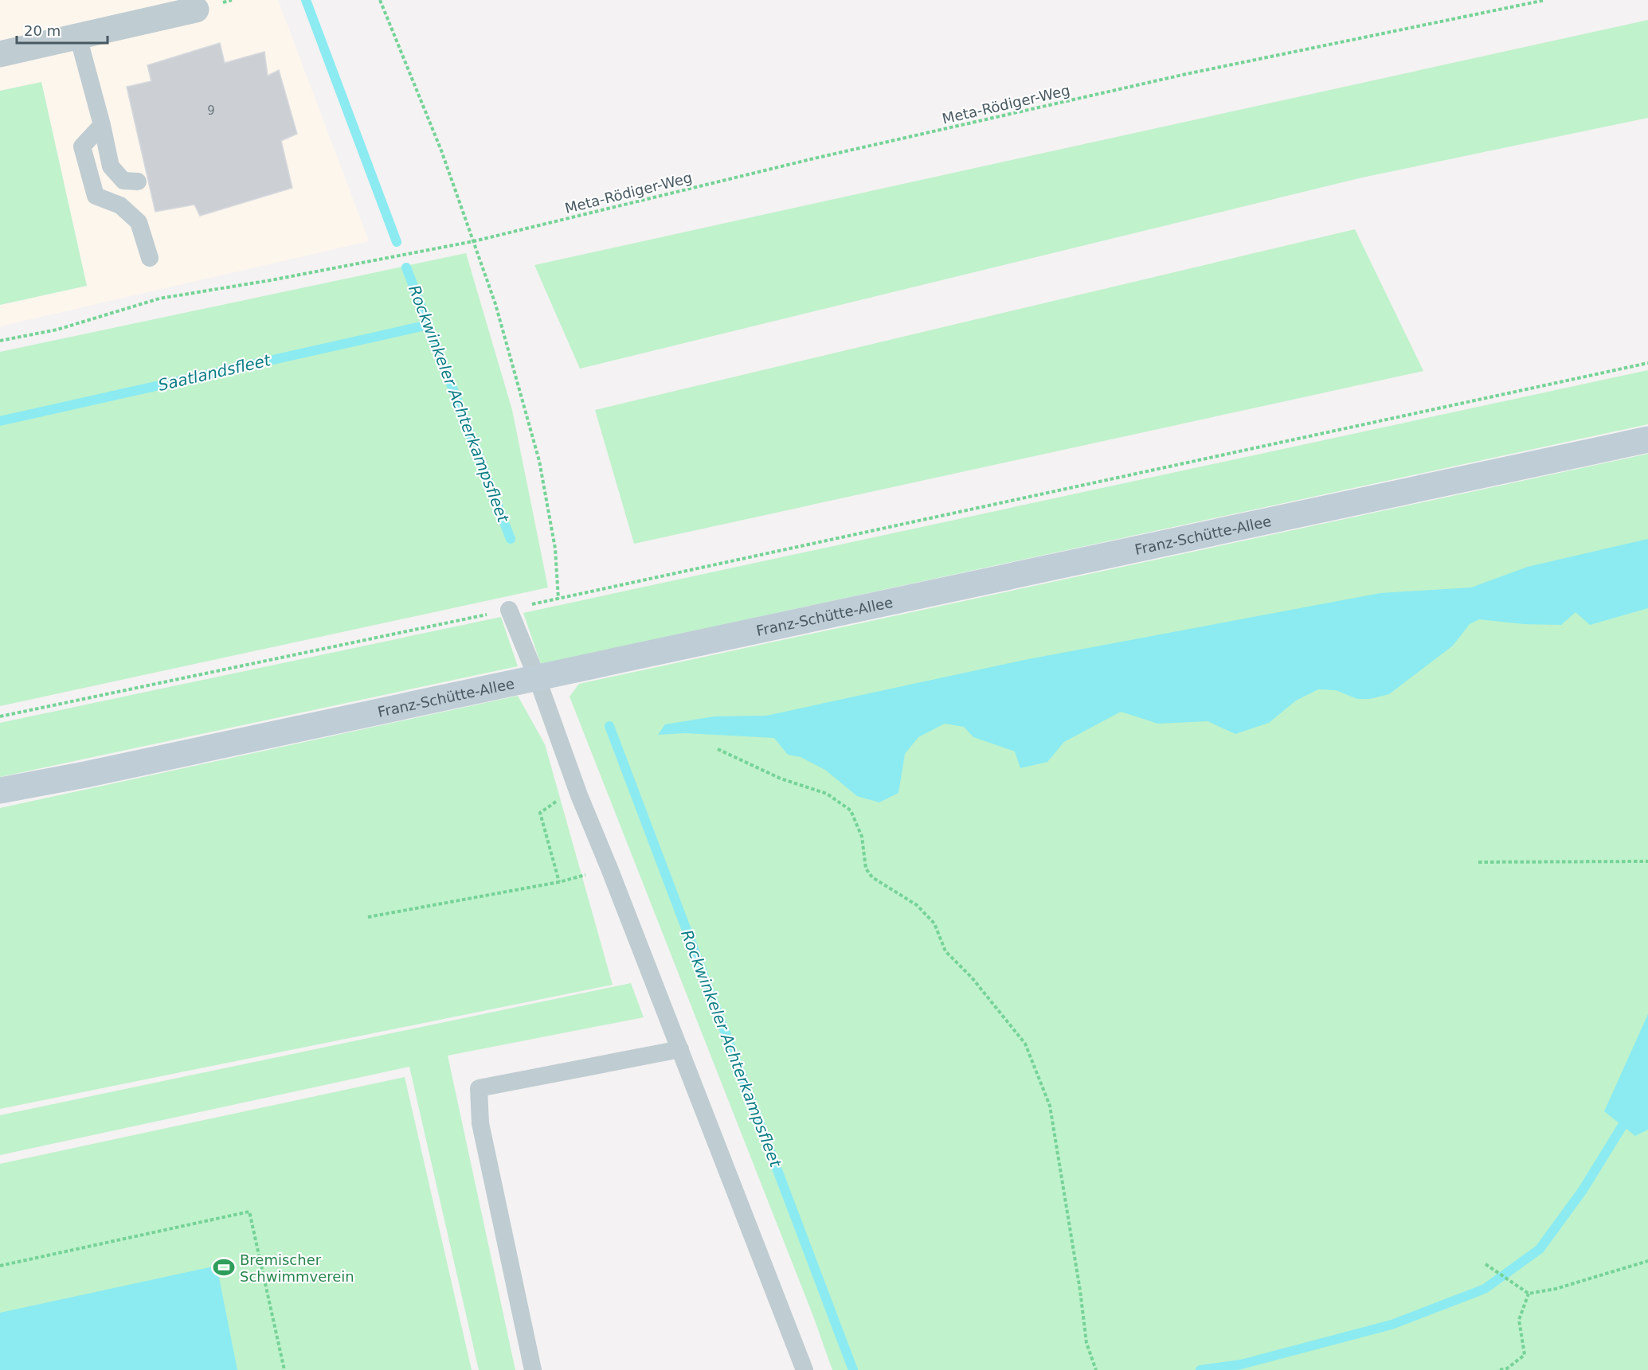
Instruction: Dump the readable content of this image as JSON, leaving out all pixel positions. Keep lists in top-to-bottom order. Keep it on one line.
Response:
{"streets":{"main road":["Franz-Schütte-Allee"],"path":["Meta-Rödiger-Weg"]},"water":["Saatlandsfleet","Rockwinkeler Achterkampsfleet"],"places":{"sports":["Bremischer Schwimmverein"]},"house_numbers":["9"],"scale_bar":"20 m"}
